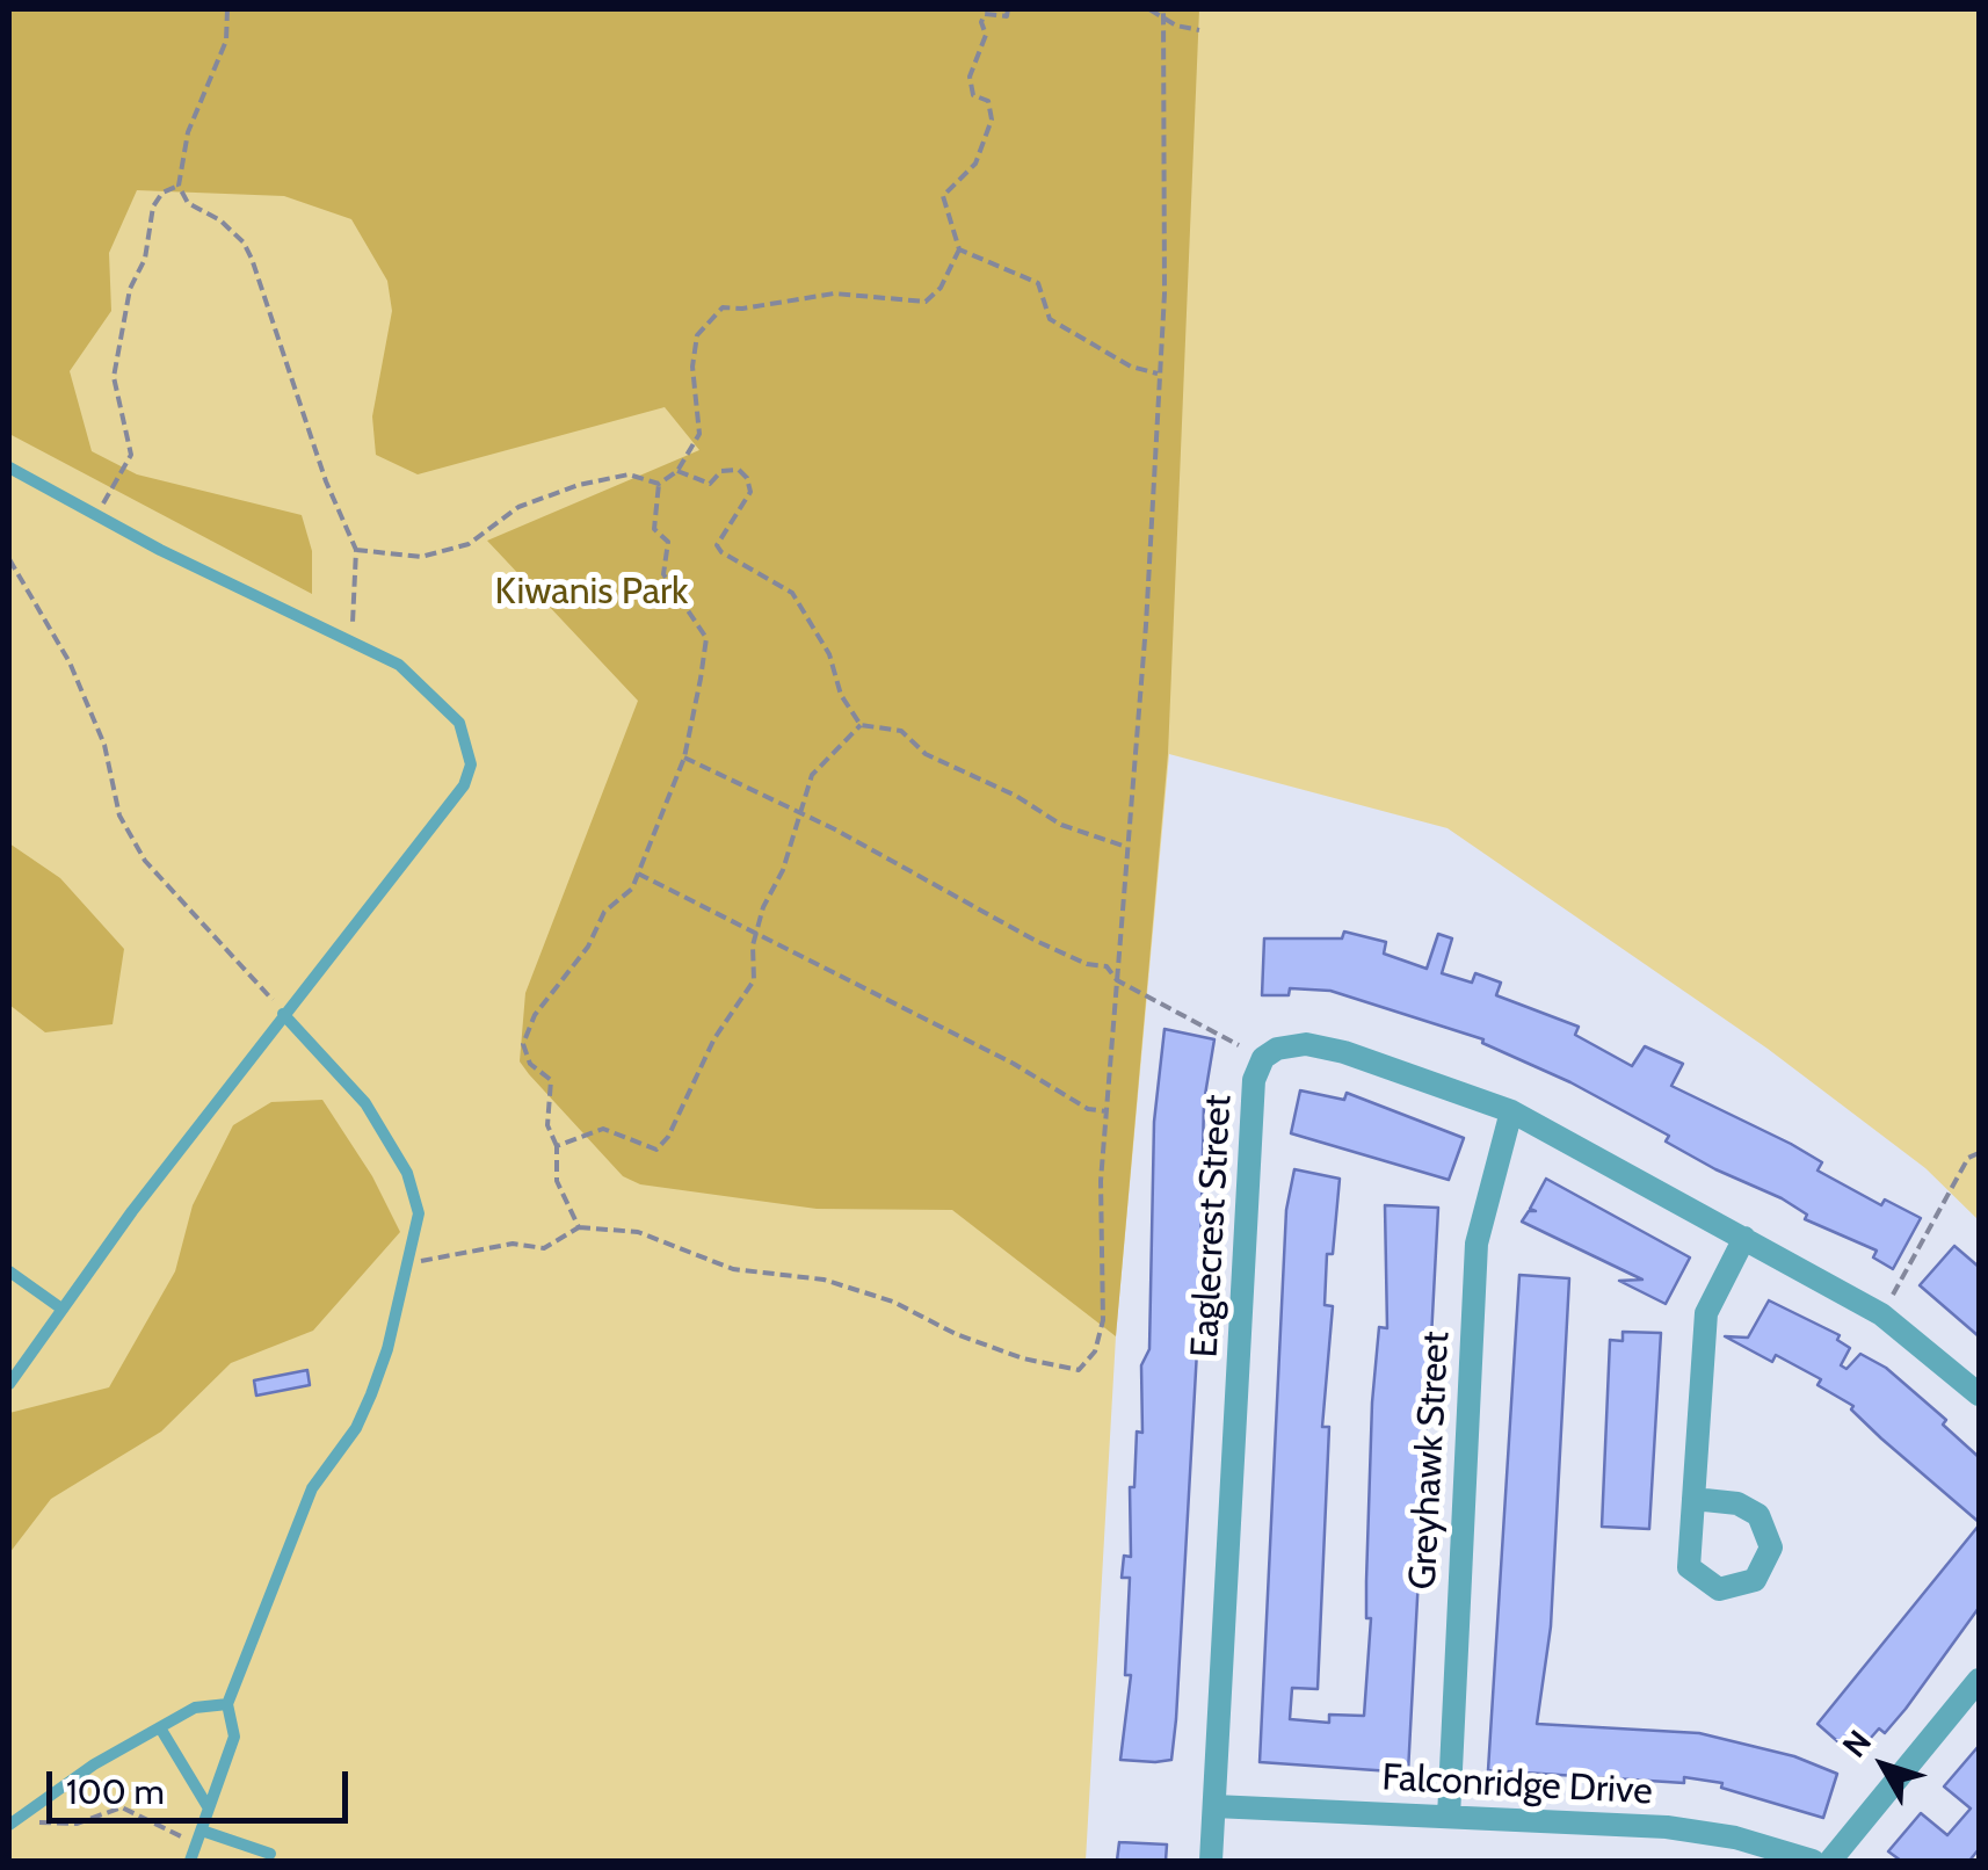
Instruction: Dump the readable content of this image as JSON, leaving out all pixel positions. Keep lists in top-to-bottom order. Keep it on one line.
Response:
{"streets":{"street":["Eaglecrest Street","Greyhawk Street","Falconridge Drive"]},"crossings":[["Eaglecrest Street","Greyhawk Street"],["Eaglecrest Street","Falconridge Drive"],["Greyhawk Street","Falconridge Drive"]],"parks":["Kiwanis Park"],"scale_bar":"100 m","north":"top left"}
